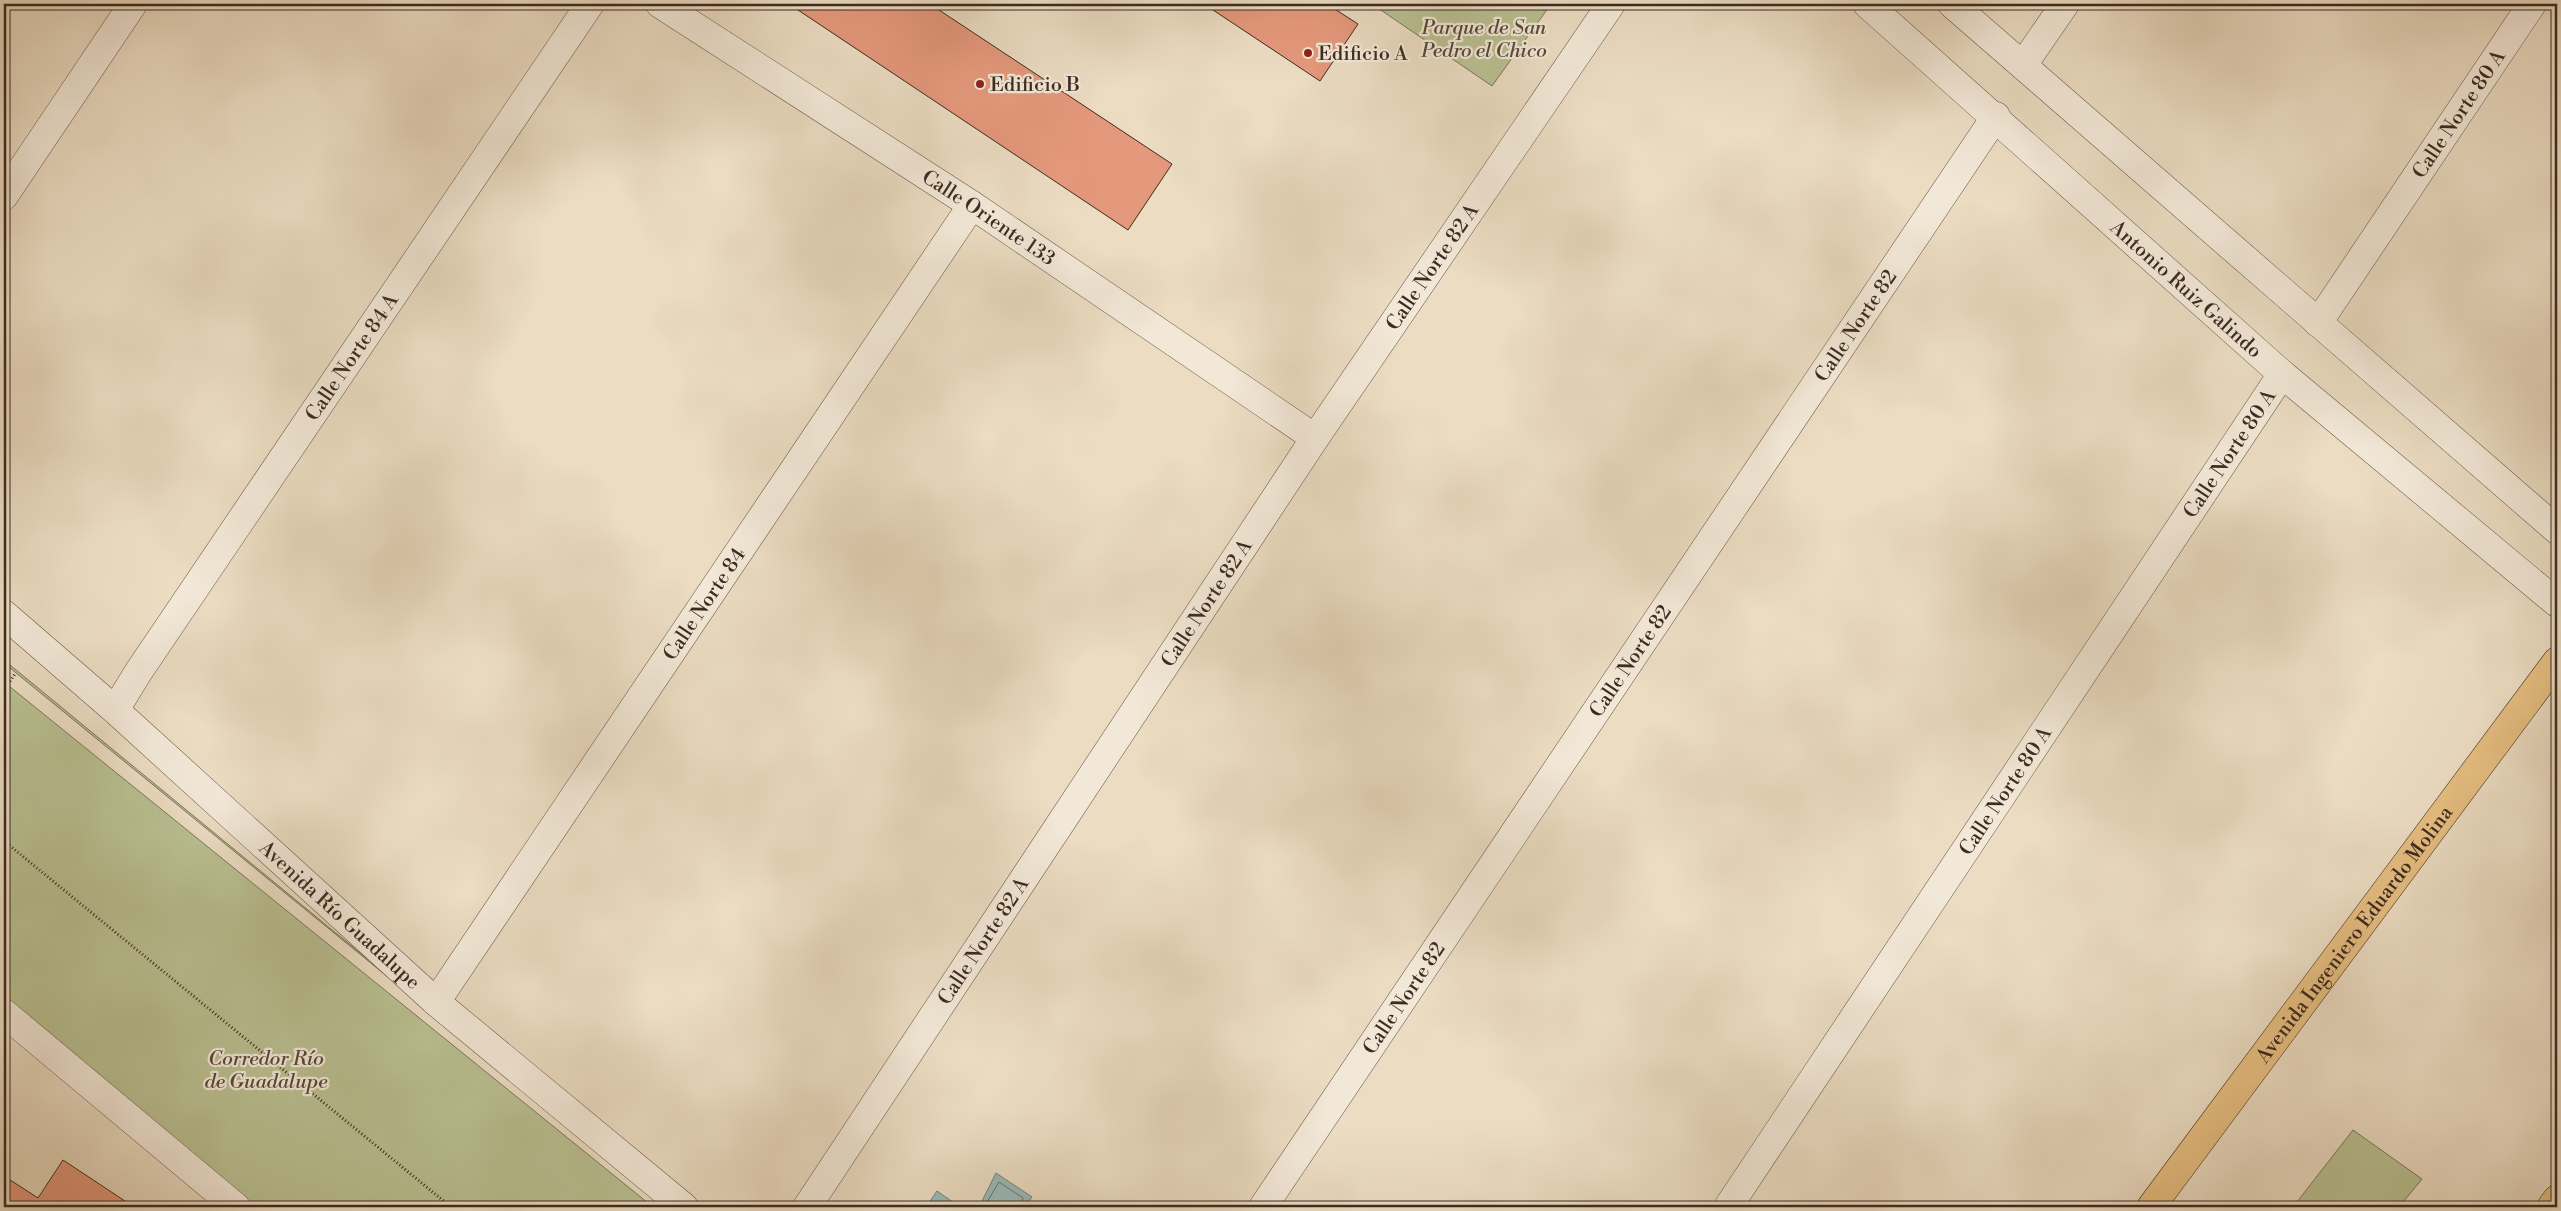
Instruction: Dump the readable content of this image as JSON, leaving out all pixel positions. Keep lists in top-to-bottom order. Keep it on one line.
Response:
{"streets":{"main road":["Avenida Ingeniero Eduardo Molina"],"street":["Calle Norte 80 A","Calle Oriente 133","Calle Norte 82 A","Antonio Ruiz Galindo","Calle Norte 82","Calle Norte 84 A","Calle Norte 84","Avenida Río Guadalupe"]},"crossings":[["Calle Norte 80 A","Antonio Ruiz Galindo"],["Calle Oriente 133","Calle Norte 82 A"],["Calle Oriente 133","Calle Norte 84"],["Antonio Ruiz Galindo","Calle Norte 82"],["Calle Norte 84 A","Avenida Río Guadalupe"],["Calle Norte 84","Avenida Río Guadalupe"]],"parks":["Parque de San Pedro el Chico","Corredor Río de Guadalupe"],"places":["Edificio A","Edificio B"]}
